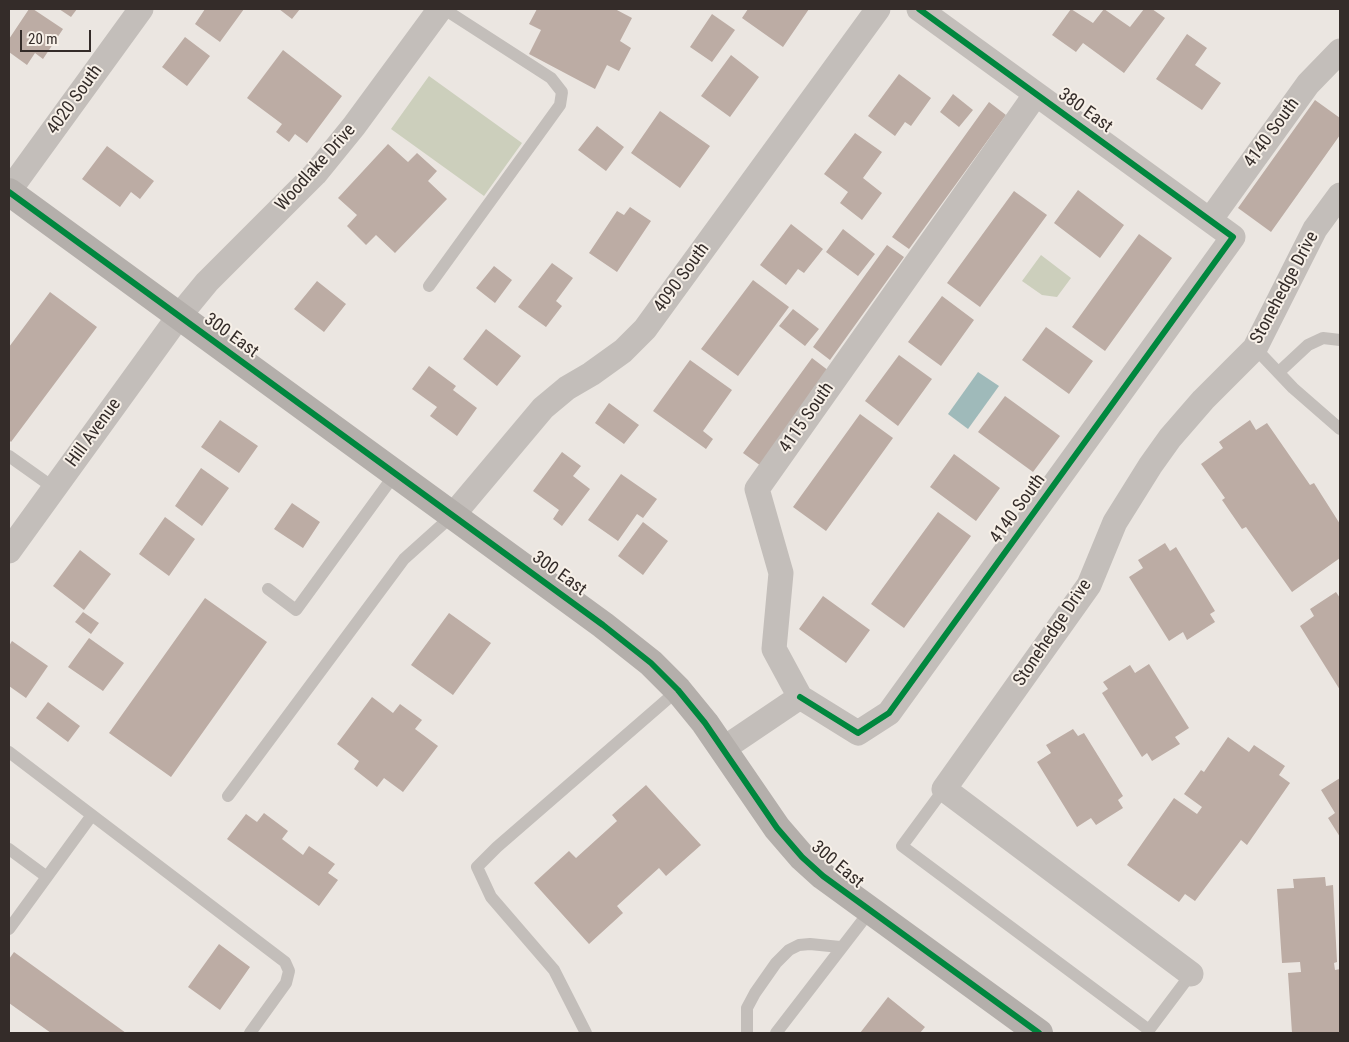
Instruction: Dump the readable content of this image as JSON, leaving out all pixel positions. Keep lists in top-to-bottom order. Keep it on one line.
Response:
{"streets":{"street":["4020 South","380 East","4140 South","Woodlake Drive","4090 South","Stonehedge Drive","300 East","4115 South","Hill Avenue"]},"crossings":[["4020 South","300 East"],["380 East","4140 South"],["380 East","4115 South"],["4140 South","4115 South"],["Woodlake Drive","300 East"],["Woodlake Drive","Hill Avenue"],["4090 South","300 East"],["300 East","Hill Avenue"]],"scale_bar":"20 m"}
